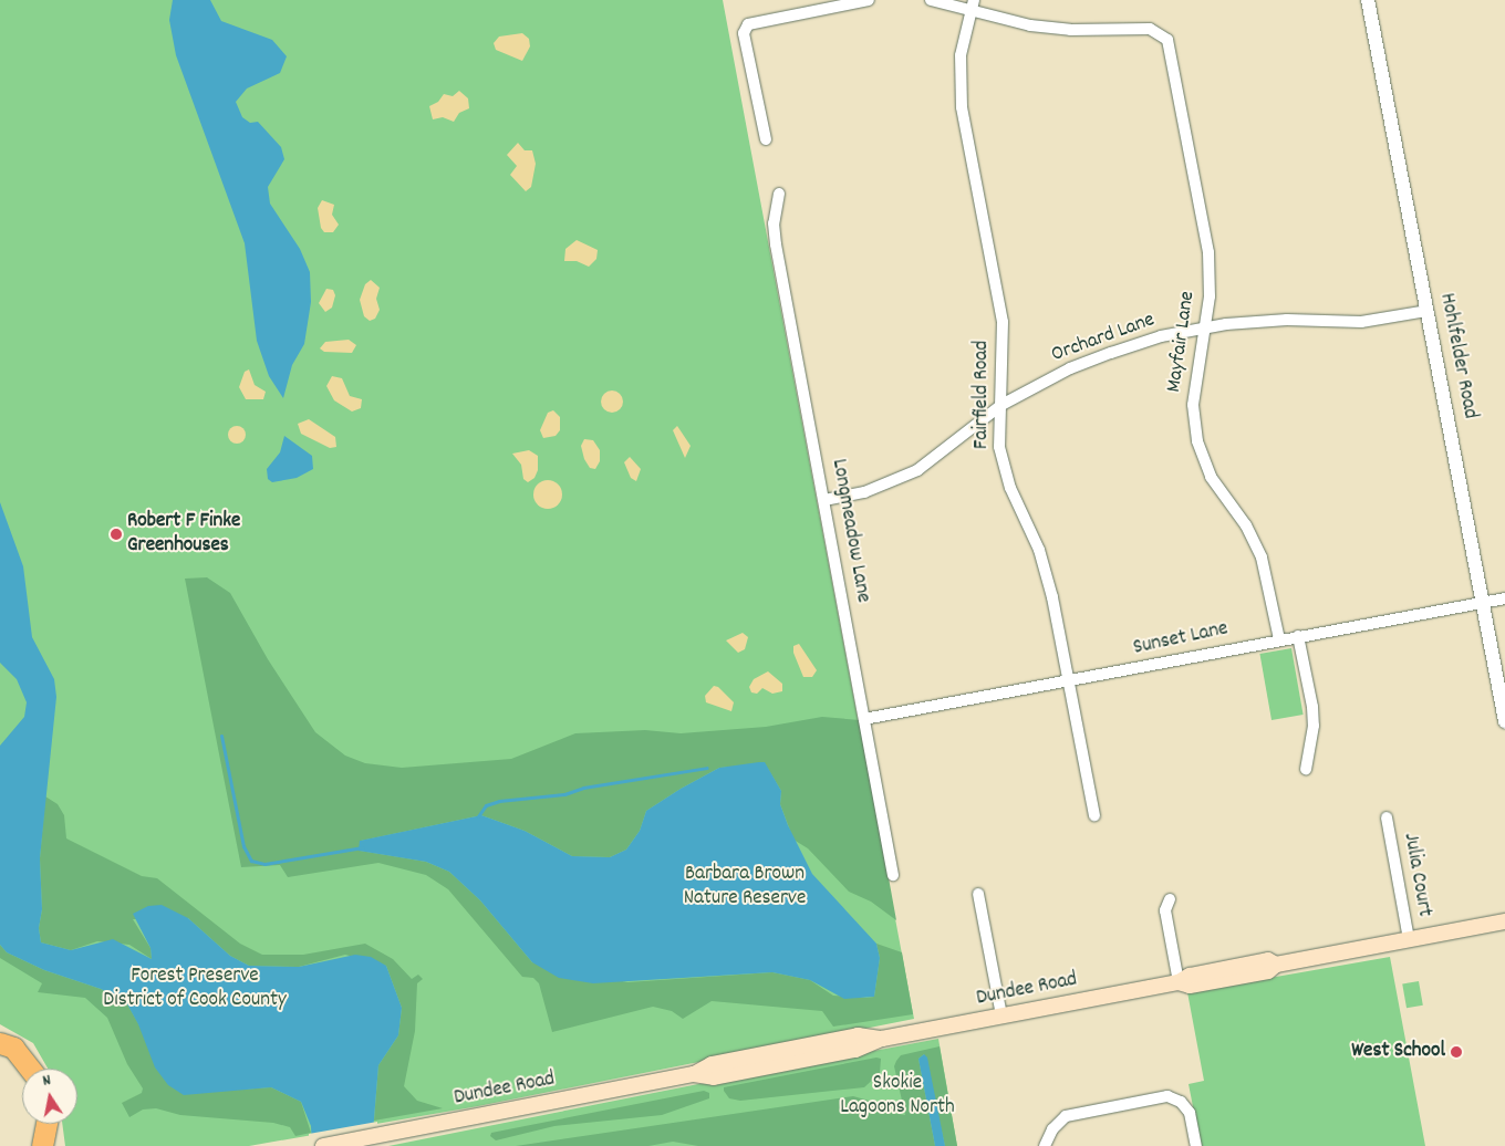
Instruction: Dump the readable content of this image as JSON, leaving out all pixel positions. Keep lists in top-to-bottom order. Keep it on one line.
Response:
{"streets":{"main road":["Dundee Road"],"street":["Orchard Lane","Mayfair Lane","Hohlfelder Road","Fairfield Road","Longmeadow Lane","Sunset Lane","Julia Court"]},"crossings":[["Orchard Lane","Mayfair Lane"],["Orchard Lane","Hohlfelder Road"],["Orchard Lane","Fairfield Road"],["Orchard Lane","Longmeadow Lane"],["Mayfair Lane","Fairfield Road"],["Mayfair Lane","Sunset Lane"],["Hohlfelder Road","Sunset Lane"],["Fairfield Road","Sunset Lane"],["Longmeadow Lane","Sunset Lane"],["Julia Court","Dundee Road"]],"parks":["Barbara Brown Nature Reserve","Forest Preserve District of Cook County","Skokie Lagoons North"],"places":["Robert F Finke Greenhouses","West School"],"north":"top"}
